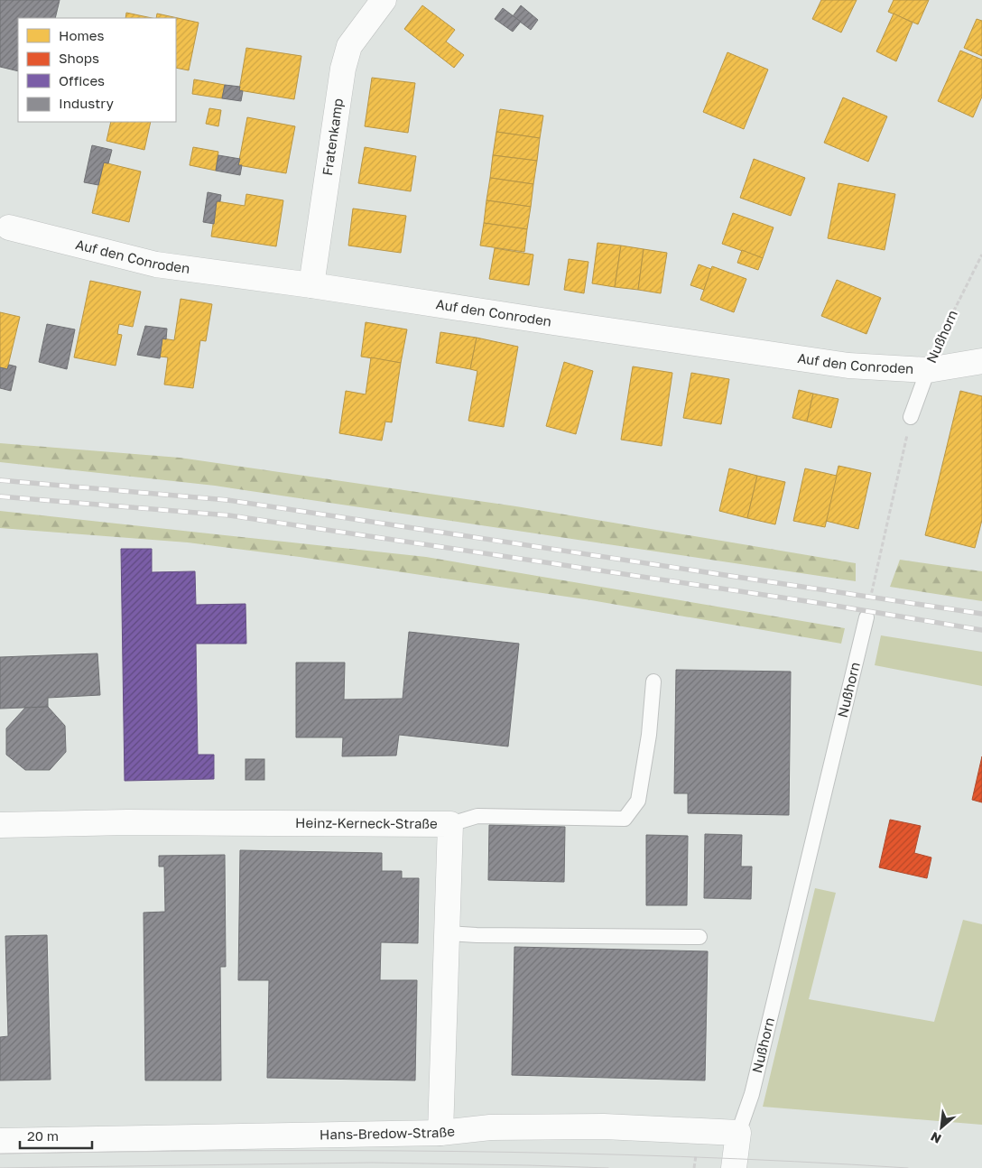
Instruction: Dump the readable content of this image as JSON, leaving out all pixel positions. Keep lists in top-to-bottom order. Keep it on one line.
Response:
{"streets":{"street":["Fratenkamp","Auf den Conroden","Heinz-Kerneck-Straße","Hans-Bredow-Straße"],"lane":["Nußhorn"]},"crossings":[["Fratenkamp","Auf den Conroden"],["Auf den Conroden","Nußhorn"],["Nußhorn","Hans-Bredow-Straße"],["Heinz-Kerneck-Straße","Hans-Bredow-Straße"]],"legend":["Homes","Shops","Offices","Industry"],"scale_bar":"20 m","north":"bottom left"}
